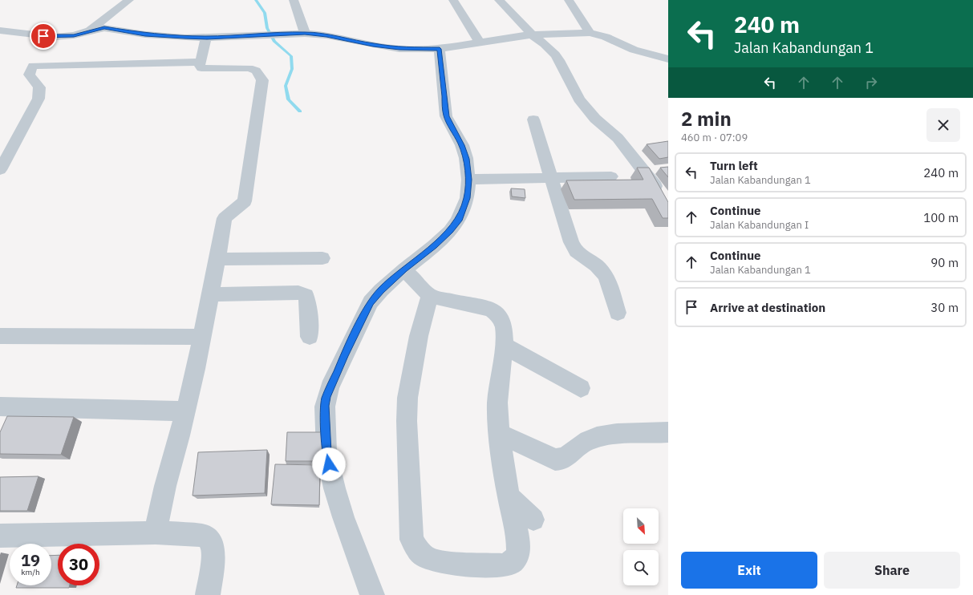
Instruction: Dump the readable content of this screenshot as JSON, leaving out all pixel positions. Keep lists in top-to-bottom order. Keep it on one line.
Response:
{"north":"bottom right","page":{"turn":["240 m","Jalan Kabandungan 1"],"heading":["2 min","460 m · 07:09"],"list":[{"name":"Turn left","note":"Jalan Kabandungan 1","value":"240 m"},{"name":"Continue","note":"Jalan Kabandungan I","value":"100 m"},{"name":"Continue","note":"Jalan Kabandungan 1","value":"90 m"},{"name":"Arrive at destination","value":"30 m"}],"speed":"19 km/h","limit":"30","buttons":["Exit","Share"]}}
